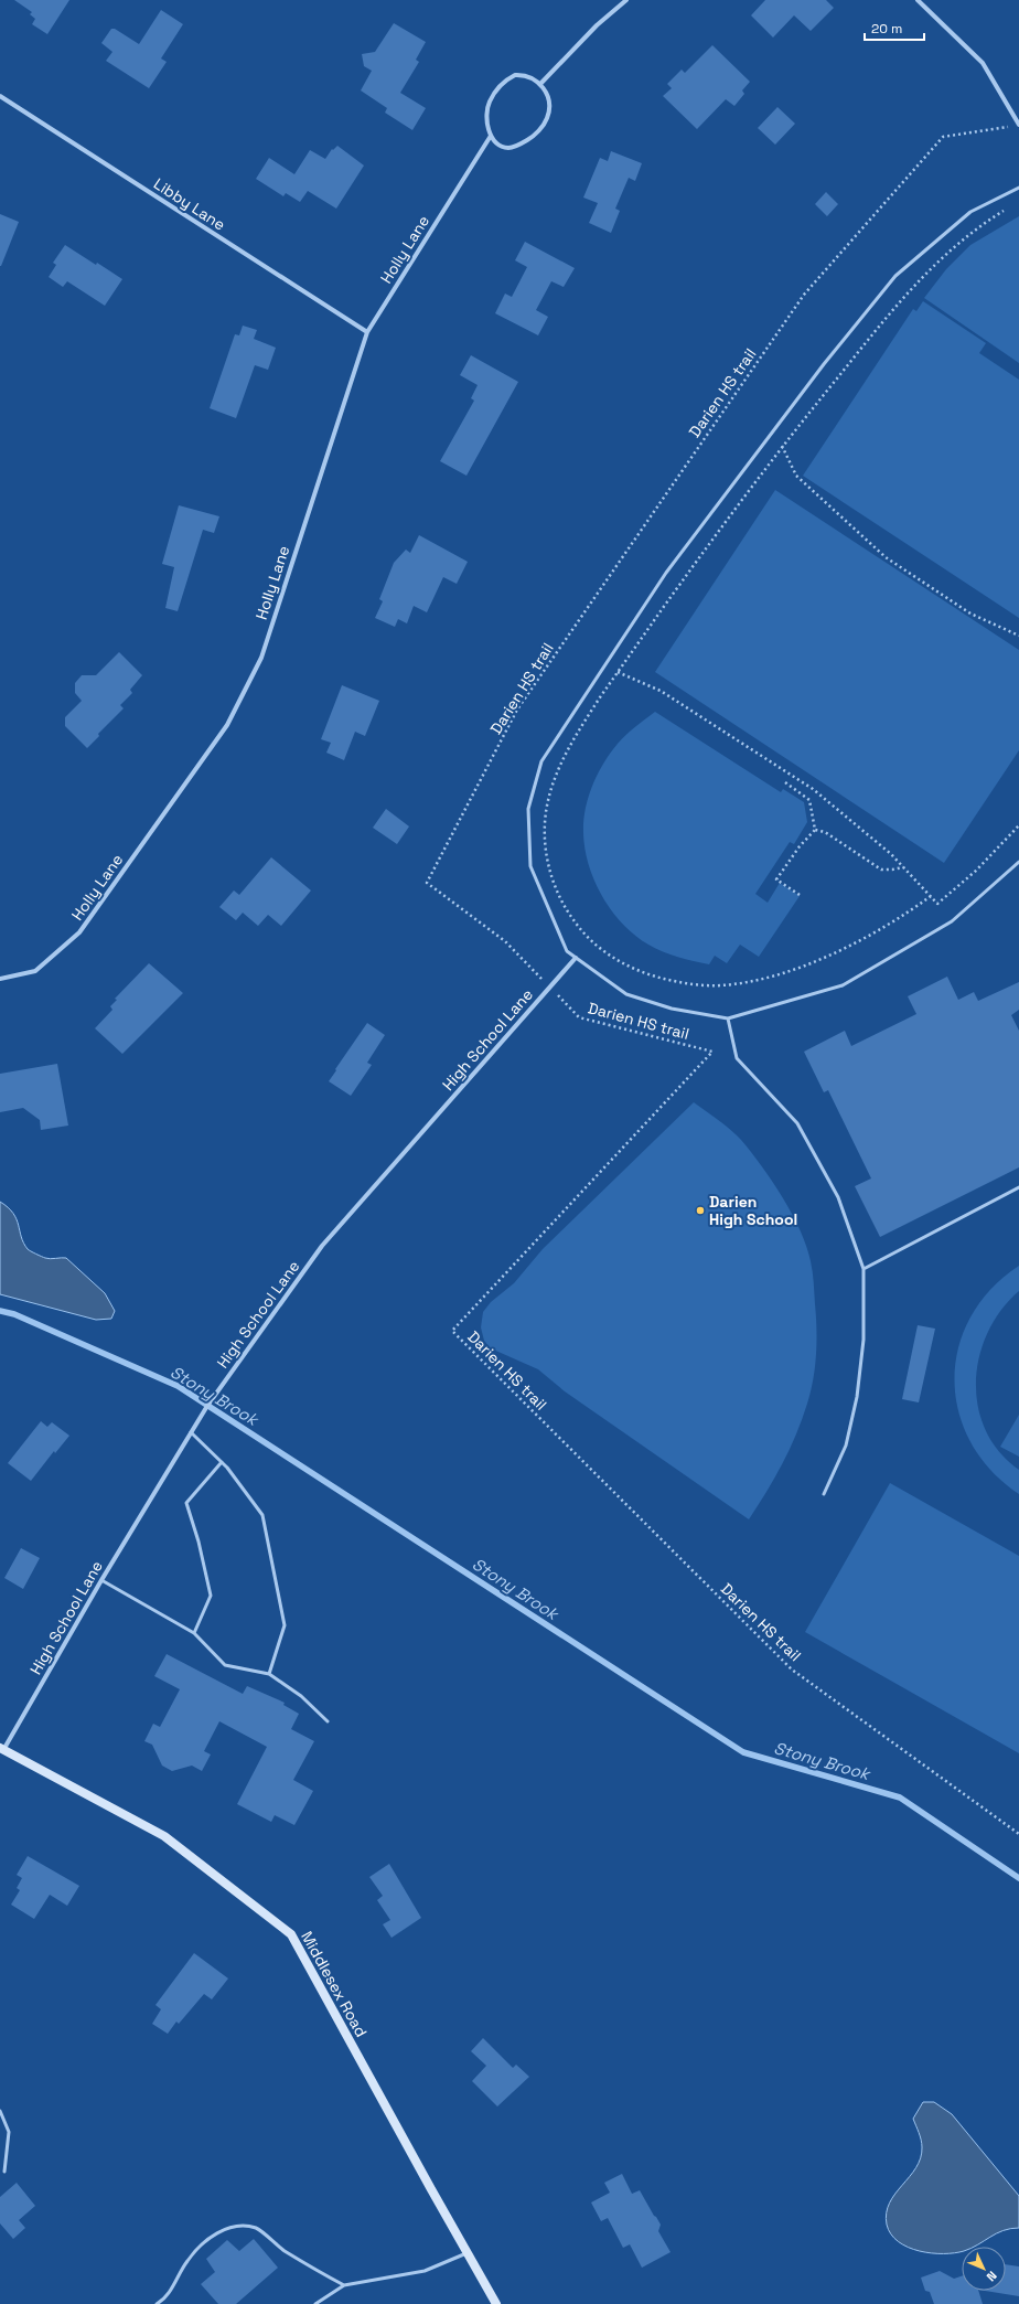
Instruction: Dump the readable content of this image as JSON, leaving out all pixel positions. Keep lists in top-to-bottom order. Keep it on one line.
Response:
{"streets":{"main road":["Middlesex Road"],"street":["Libby Lane","Holly Lane","High School Lane"],"path":["Darien HS trail"]},"crossings":[["Libby Lane","Holly Lane"],["Darien HS trail","High School Lane"],["High School Lane","Middlesex Road"]],"water":["Stony Brook"],"places":["Darien High School"],"scale_bar":"20 m","north":"bottom right"}
